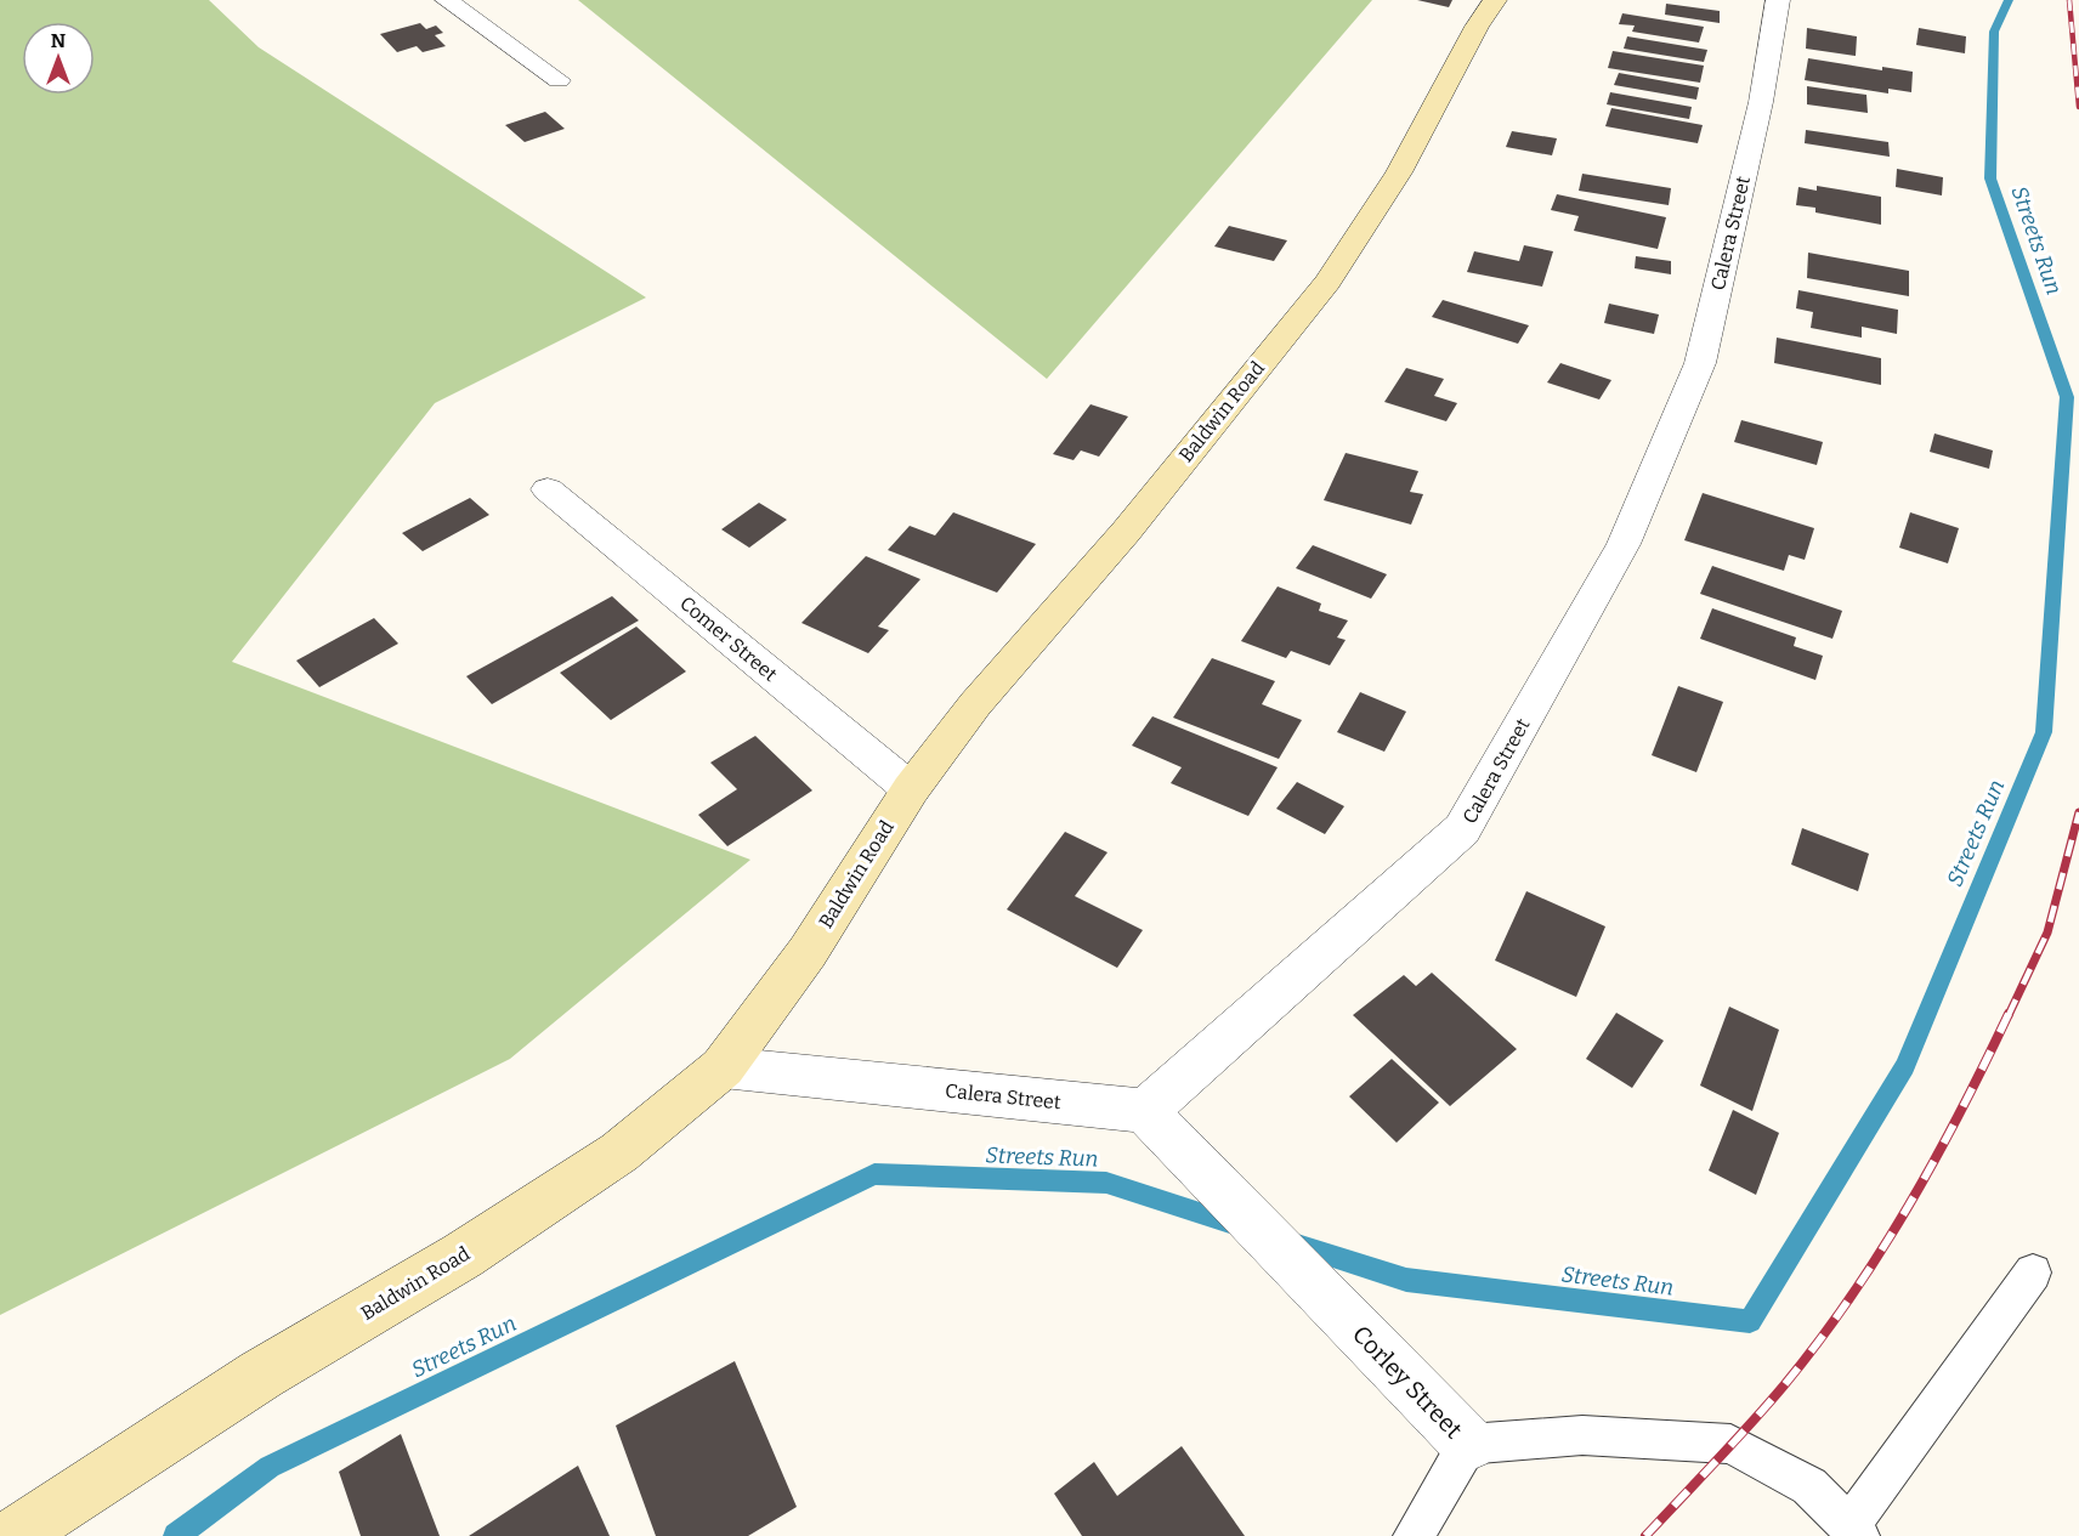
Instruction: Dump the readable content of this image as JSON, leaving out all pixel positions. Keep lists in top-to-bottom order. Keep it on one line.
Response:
{"streets":{"main road":["Baldwin Road"],"street":["Calera Street","Comer Street","Corley Street"]},"crossings":[["Calera Street","Baldwin Road"],["Calera Street","Corley Street"],["Baldwin Road","Comer Street"]],"water":["Streets Run"],"north":"top"}
